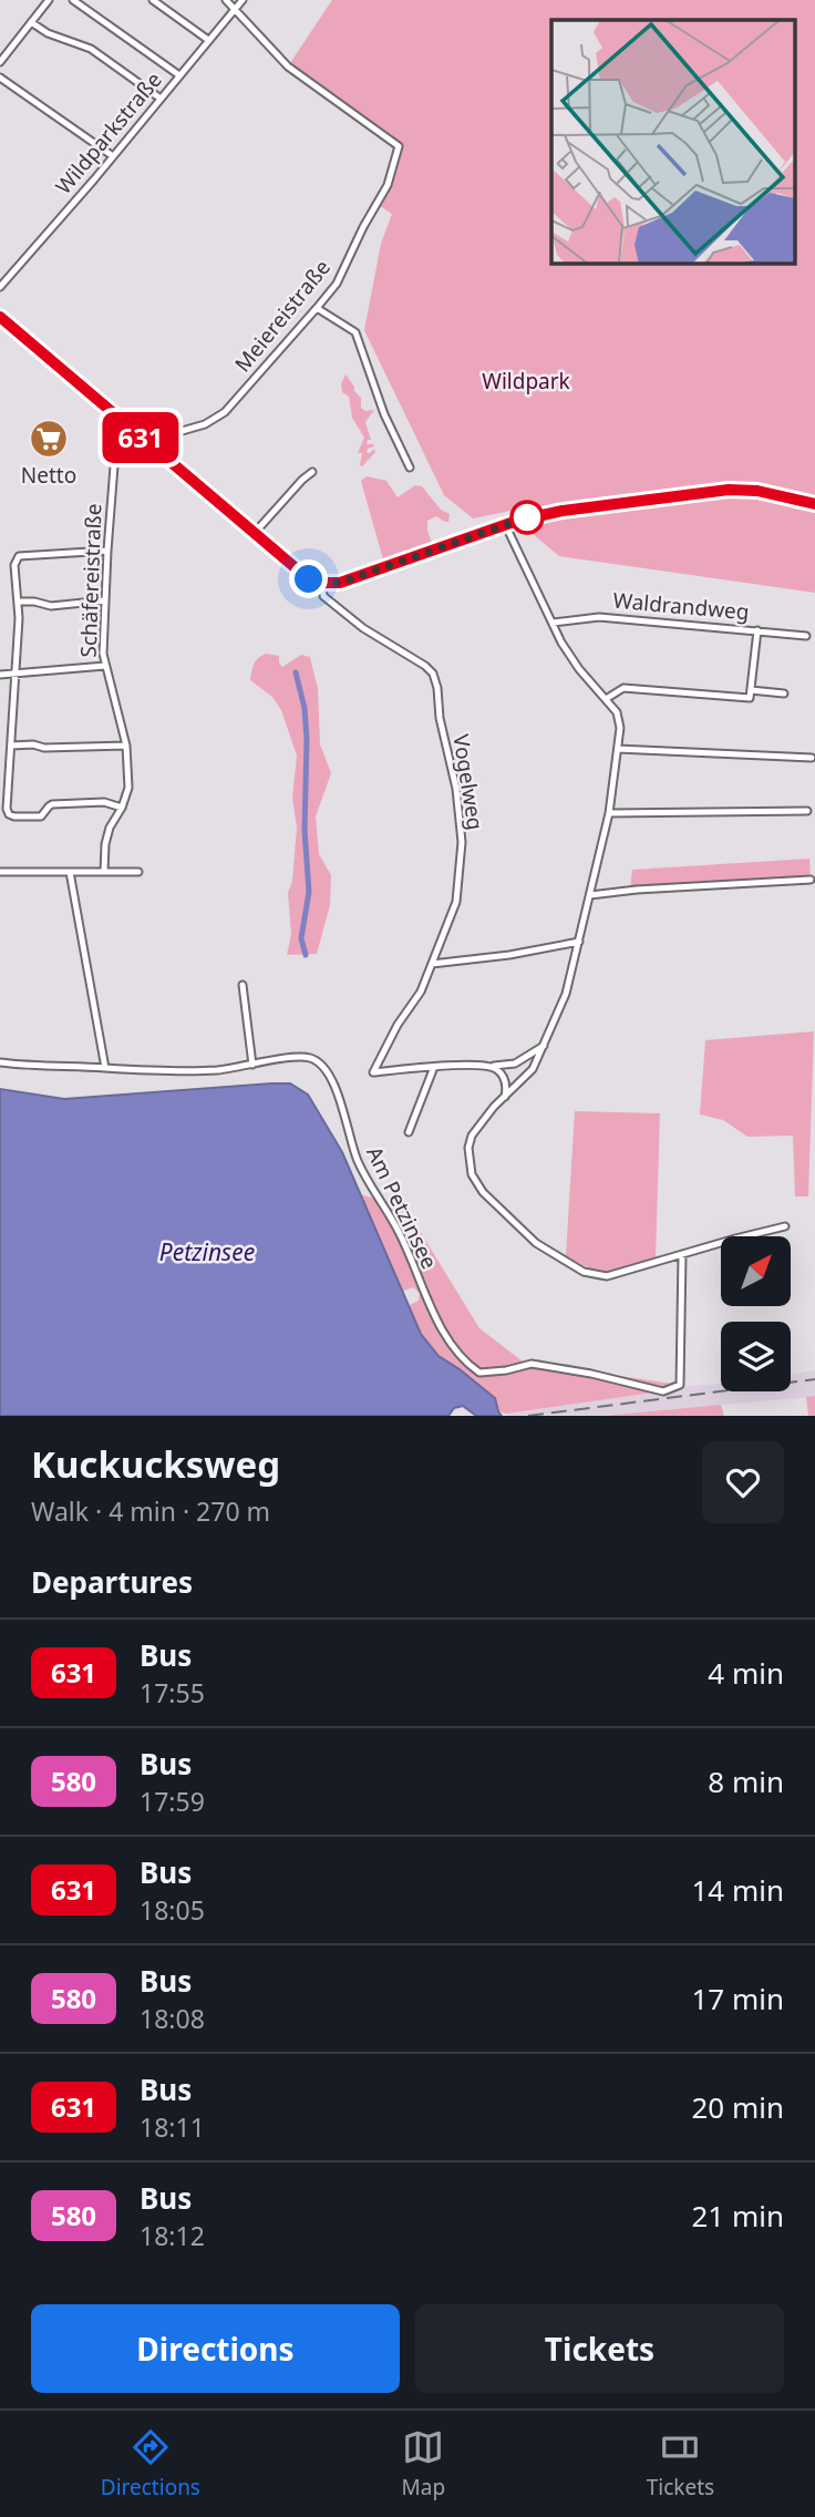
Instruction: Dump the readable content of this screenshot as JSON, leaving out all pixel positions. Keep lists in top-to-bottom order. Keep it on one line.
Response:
{"streets":{"street":["Wildparkstraße","Meiereistraße","Schäfereistraße","Waldrandweg","Vogelweg","Am Petzinsee"]},"crossings":[["Wildparkstraße","Meiereistraße"]],"water":["Petzinsee"],"parks":["Wildpark"],"places":{"supermarket":["Netto"]},"lines":["bus line 631"],"north":"top right","page":{"on_map":"631","heading":[["Kuckucksweg","Walk · 4 min · 270 m"],"Departures"],"list":[{"mark":"631","name":"Bus","note":"17:55","value":"4 min"},{"mark":"580","name":"Bus","note":"17:59","value":"8 min"},{"mark":"631","name":"Bus","note":"18:05","value":"14 min"},{"mark":"580","name":"Bus","note":"18:08","value":"17 min"},{"mark":"631","name":"Bus","note":"18:11","value":"20 min"},{"mark":"580","name":"Bus","note":"18:12","value":"21 min"}],"buttons":["Directions","Tickets"],"tabs":["Directions","Map","Tickets"]}}
